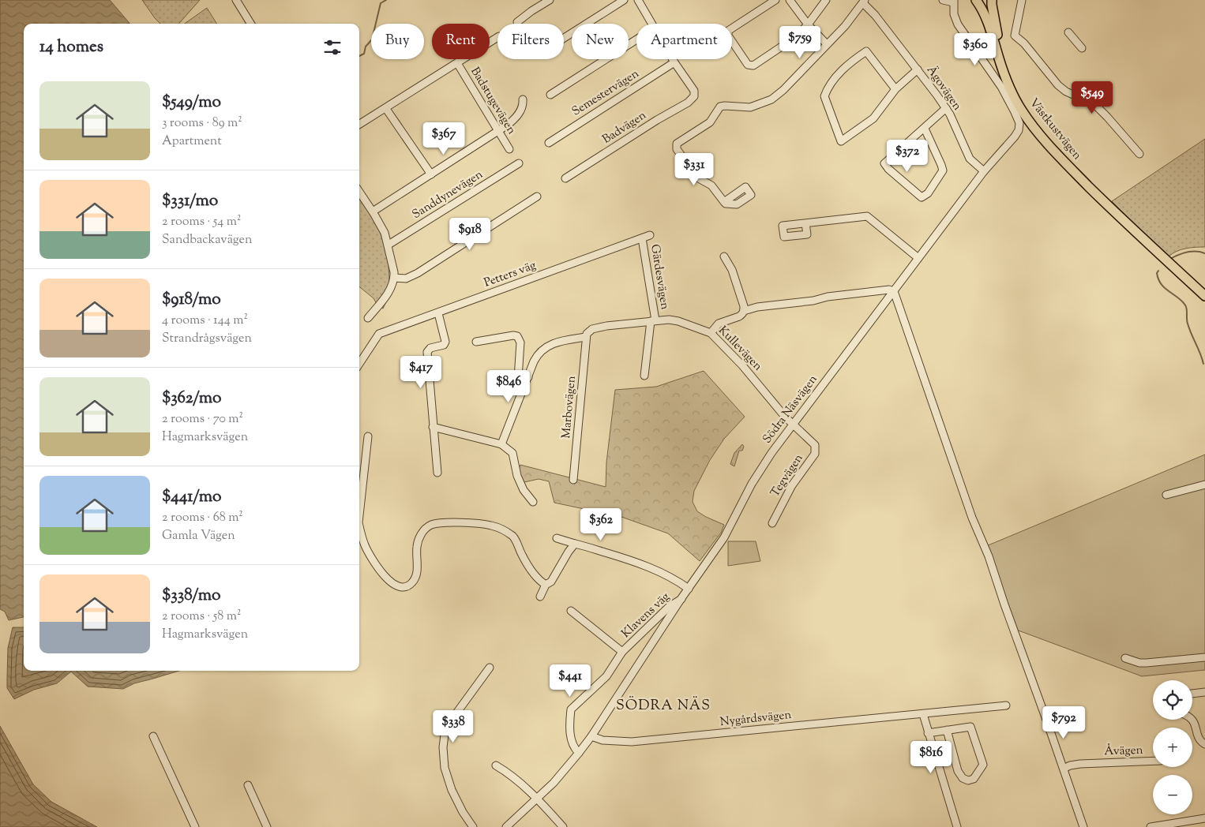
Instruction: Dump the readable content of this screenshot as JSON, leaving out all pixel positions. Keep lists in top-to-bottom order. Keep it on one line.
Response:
{"streets":{"main road":["Västkustvägen"],"street":["Ägovägen","Semestervägen","Badstugevägen","Badvägen","Sanddynevägen","Petters väg","Gärdesvägen","Kullevägen","Marbovägen","Södra Näsvägen","Tegvägen","Klavens väg","Nygårdsvägen","Åvägen"]},"crossings":[["Ägovägen","Södra Näsvägen"],["Semestervägen","Badvägen"],["Petters väg","Gärdesvägen"],["Gärdesvägen","Kullevägen"],["Kullevägen","Marbovägen"],["Kullevägen","Södra Näsvägen"],["Kullevägen","Tegvägen"],["Södra Näsvägen","Tegvägen"],["Södra Näsvägen","Klavens väg"],["Södra Näsvägen","Nygårdsvägen"]],"districts":["SÖDRA NÄS"],"page":{"chip":["Buy","Rent","Filters","New","Apartment"],"heading":"14 homes","price":["$759","$360","$549","$367","$372","$331","$918","$417","$846","$362","$441","$792","$338","$816"],"list":[{"name":"$549/mo","note":"3 rooms · 89 m² · Apartment"},{"name":"$331/mo","note":"2 rooms · 54 m² · Sandbackavägen"},{"name":"$918/mo","note":"4 rooms · 144 m² · Strandrågsvägen"},{"name":"$362/mo","note":"2 rooms · 70 m² · Hagmarksvägen"},{"name":"$441/mo","note":"2 rooms · 68 m² · Gamla Vägen"},{"name":"$338/mo","note":"2 rooms · 58 m² · Hagmarksvägen"}],"map_buttons":["+","−"]}}
